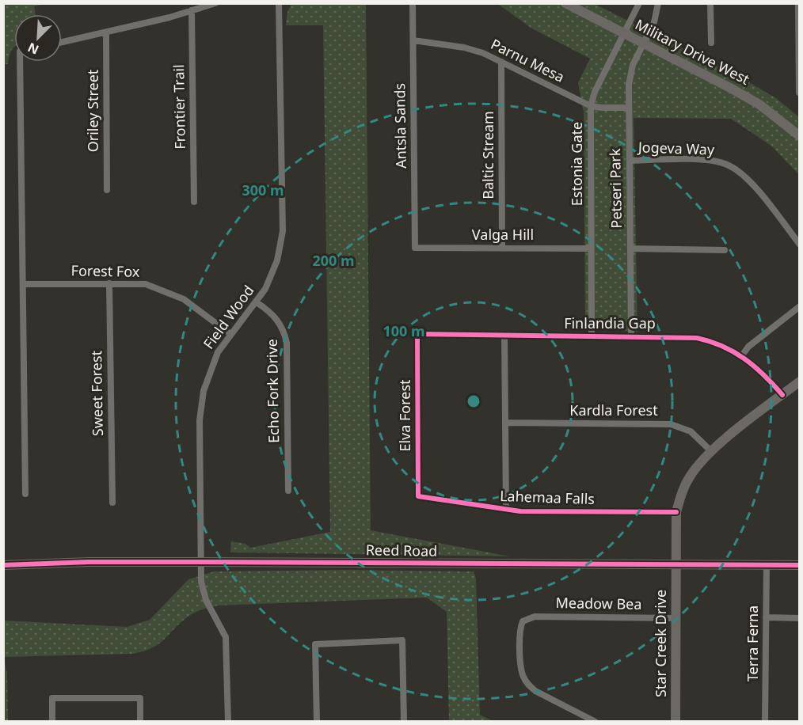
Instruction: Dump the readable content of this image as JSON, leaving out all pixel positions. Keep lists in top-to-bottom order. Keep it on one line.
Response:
{"streets":{"street":["Military Drive West","Parnu Mesa","Frontier Trail","Oriley Street","Antsla Sands","Jogeva Way","Baltic Stream","Estonia Gate","Petseri Park","Valga Hill","Forest Fox","Field Wood","Finlandia Gap","Echo Fork Drive","Sweet Forest","Kardla Forest","Elva Forest","Lahemaa Falls","Reed Road","Meadow Bea","Star Creek Drive","Terra Ferna"]},"crossings":[["Military Drive West","Estonia Gate"],["Military Drive West","Petseri Park"],["Parnu Mesa","Antsla Sands"],["Parnu Mesa","Baltic Stream"],["Parnu Mesa","Estonia Gate"],["Parnu Mesa","Petseri Park"],["Antsla Sands","Valga Hill"],["Jogeva Way","Petseri Park"],["Baltic Stream","Valga Hill"],["Estonia Gate","Valga Hill"],["Estonia Gate","Finlandia Gap"],["Petseri Park","Finlandia Gap"],["Forest Fox","Field Wood"],["Forest Fox","Sweet Forest"],["Field Wood","Echo Fork Drive"],["Field Wood","Reed Road"],["Finlandia Gap","Elva Forest"],["Finlandia Gap","Star Creek Drive"],["Kardla Forest","Star Creek Drive"],["Elva Forest","Lahemaa Falls"],["Lahemaa Falls","Star Creek Drive"],["Reed Road","Star Creek Drive"],["Reed Road","Terra Ferna"],["Meadow Bea","Star Creek Drive"]],"north":"bottom left","rings":["300 m","200 m","100 m"]}
